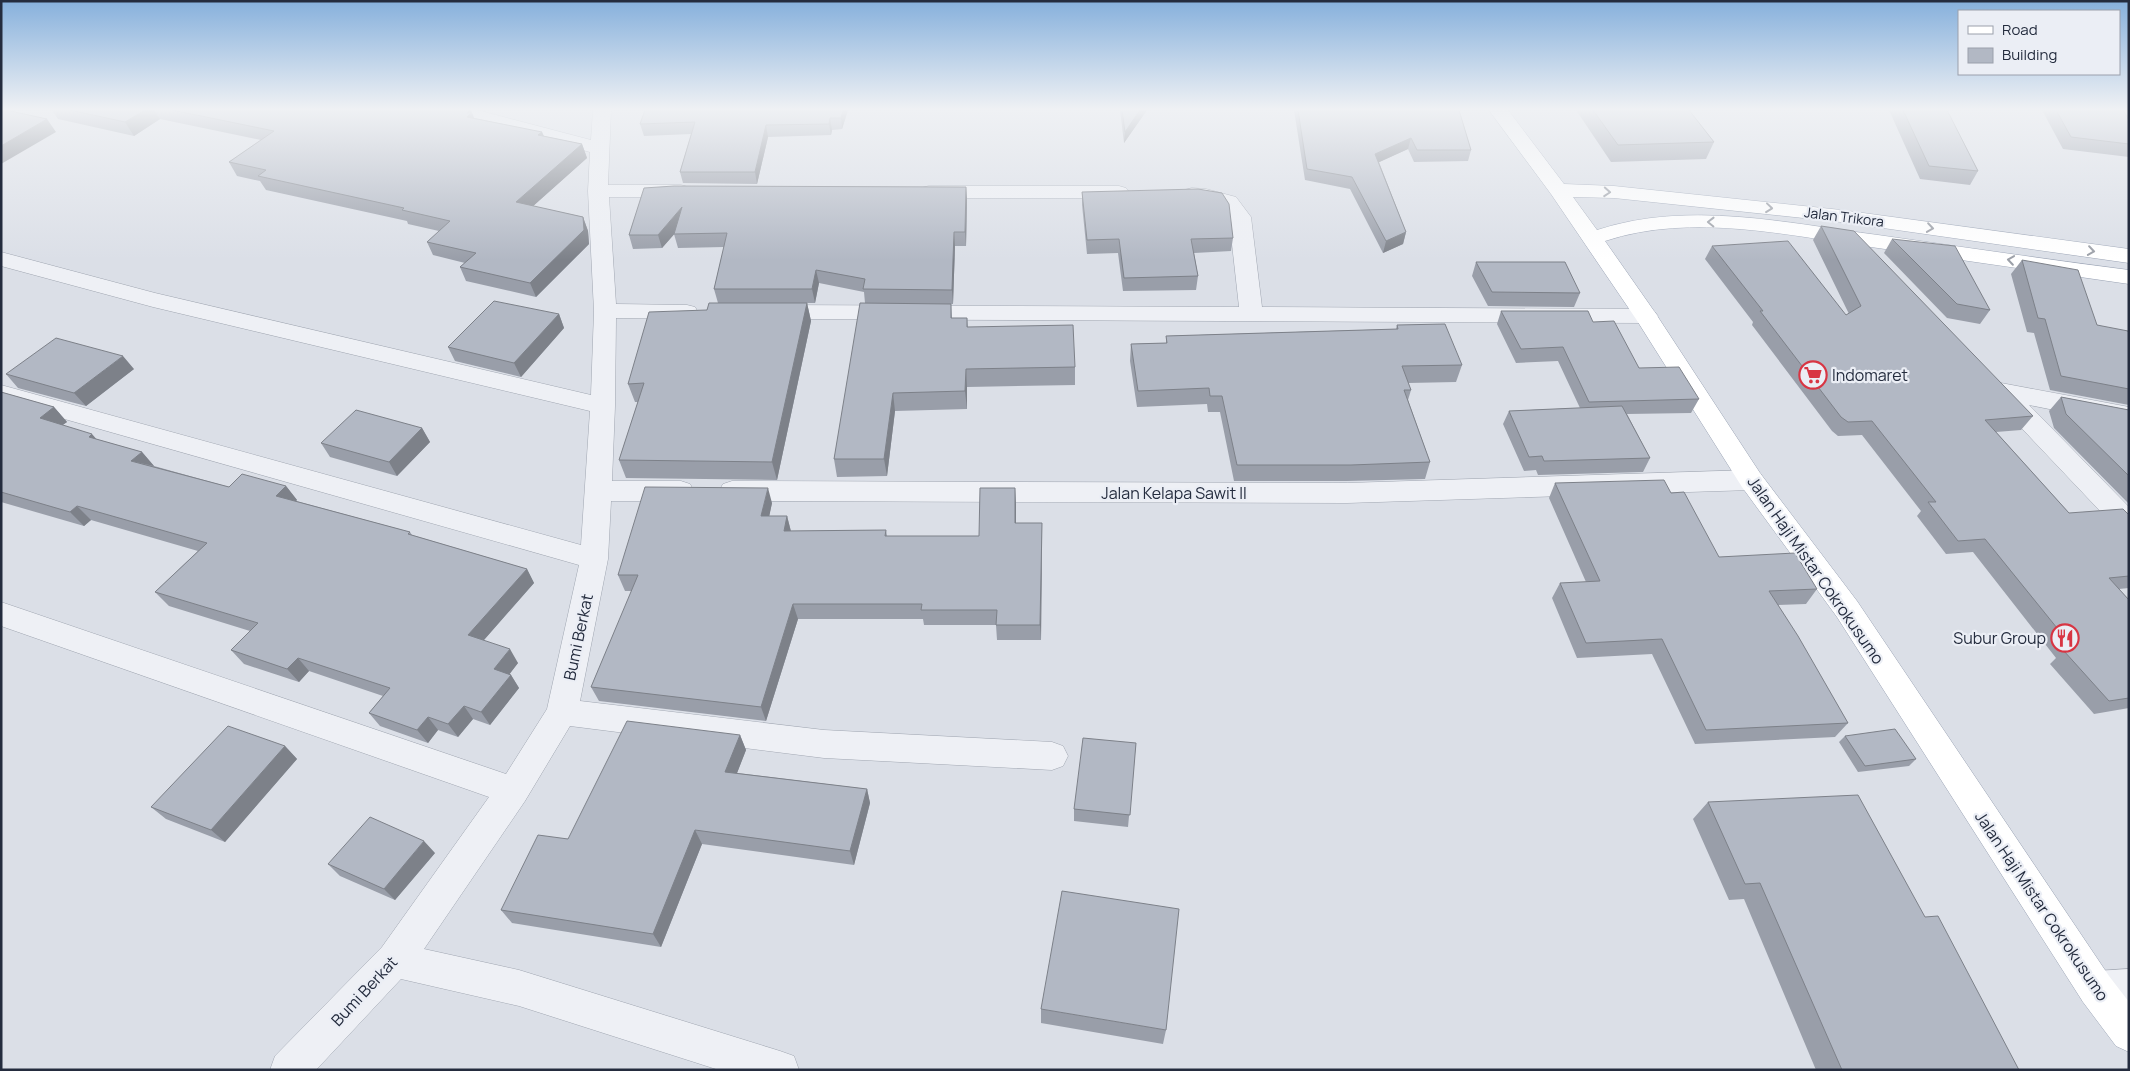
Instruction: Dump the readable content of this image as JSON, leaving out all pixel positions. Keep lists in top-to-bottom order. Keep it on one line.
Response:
{"streets":{"main road":["Jalan Trikora","Jalan Haji Mistar Cokrokusumo"],"street":["Jalan Kelapa Sawit II","Bumi Berkat"]},"crossings":[["Jalan Trikora","Jalan Haji Mistar Cokrokusumo"],["Jalan Kelapa Sawit II","Jalan Haji Mistar Cokrokusumo"],["Jalan Kelapa Sawit II","Bumi Berkat"]],"places":{"supermarket":["Indomaret"],"restaurant":["Subur Group"]},"legend":["Road","Building"]}
